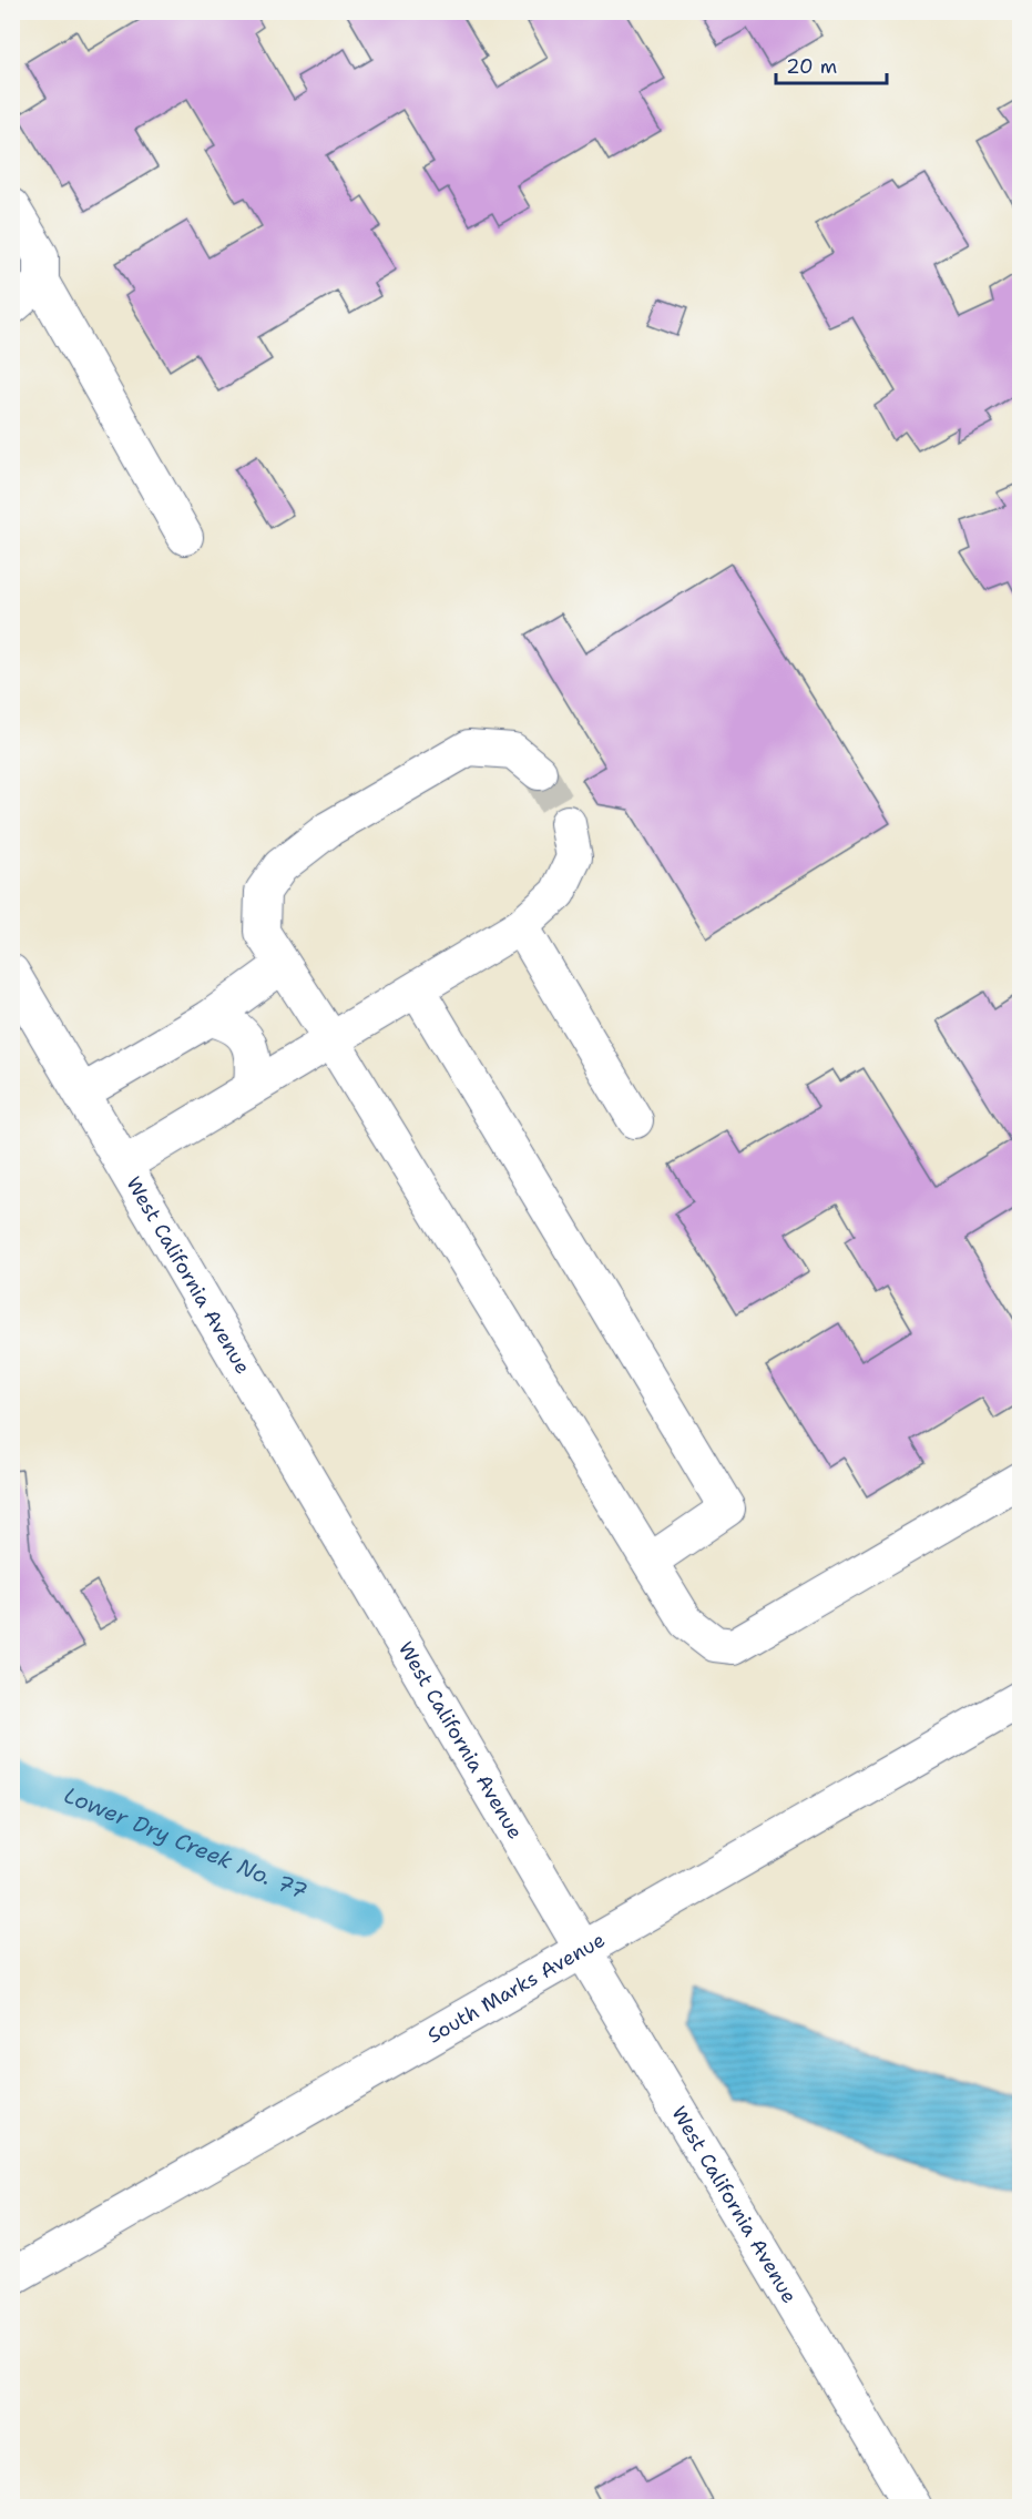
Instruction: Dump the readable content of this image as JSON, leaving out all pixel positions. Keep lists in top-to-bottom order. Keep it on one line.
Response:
{"streets":{"main road":["West California Avenue","South Marks Avenue"]},"crossings":[["West California Avenue","South Marks Avenue"]],"water":["Lower Dry Creek No. 77"],"scale_bar":"20 m"}
